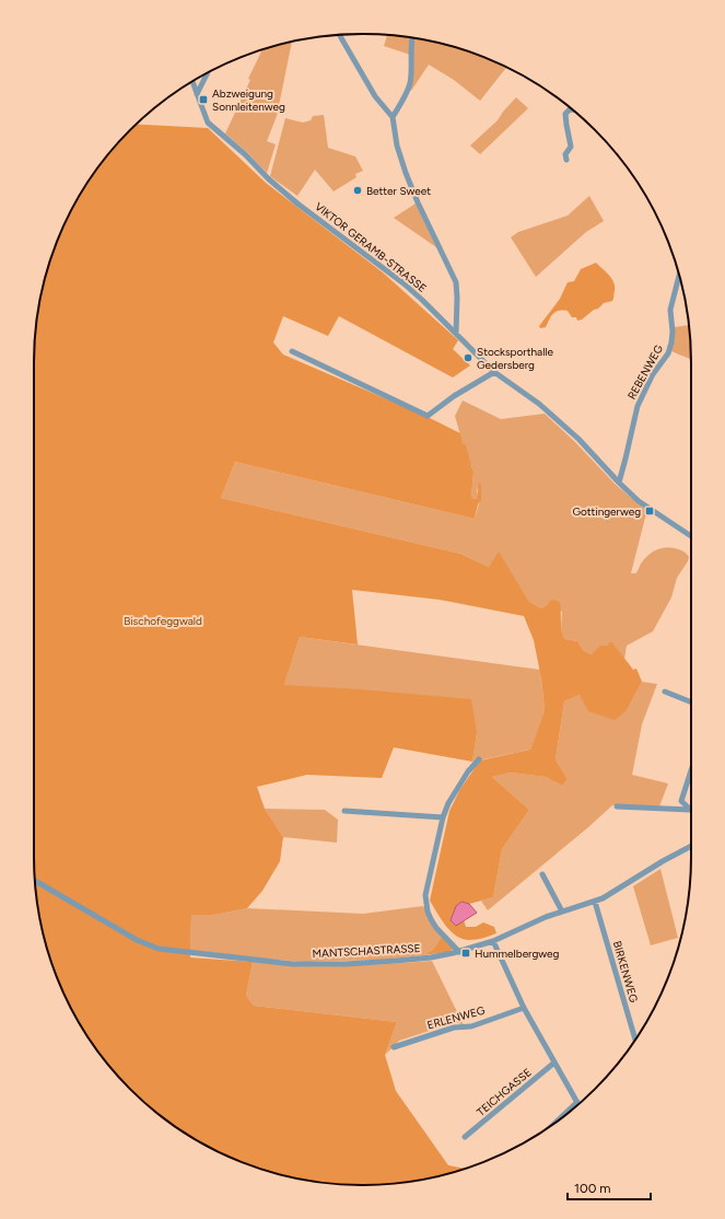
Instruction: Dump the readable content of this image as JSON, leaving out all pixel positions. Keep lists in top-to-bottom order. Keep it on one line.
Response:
{"streets":{"street":["VIKTOR GERAMB-STRASSE","REBENWEG","MANTSCHASTRASSE","BIRKENWEG","ERLENWEG","TEICHGASSE"]},"crossings":[["VIKTOR GERAMB-STRASSE","REBENWEG"],["MANTSCHASTRASSE","BIRKENWEG"]],"parks":["Bischofeggwald"],"places":{"transit":["Abzweigung Sonnleitenweg","Gottingerweg","Hummelbergweg"],"other":["Better Sweet","Stocksporthalle Gedersberg"]},"scale_bar":"100 m"}
